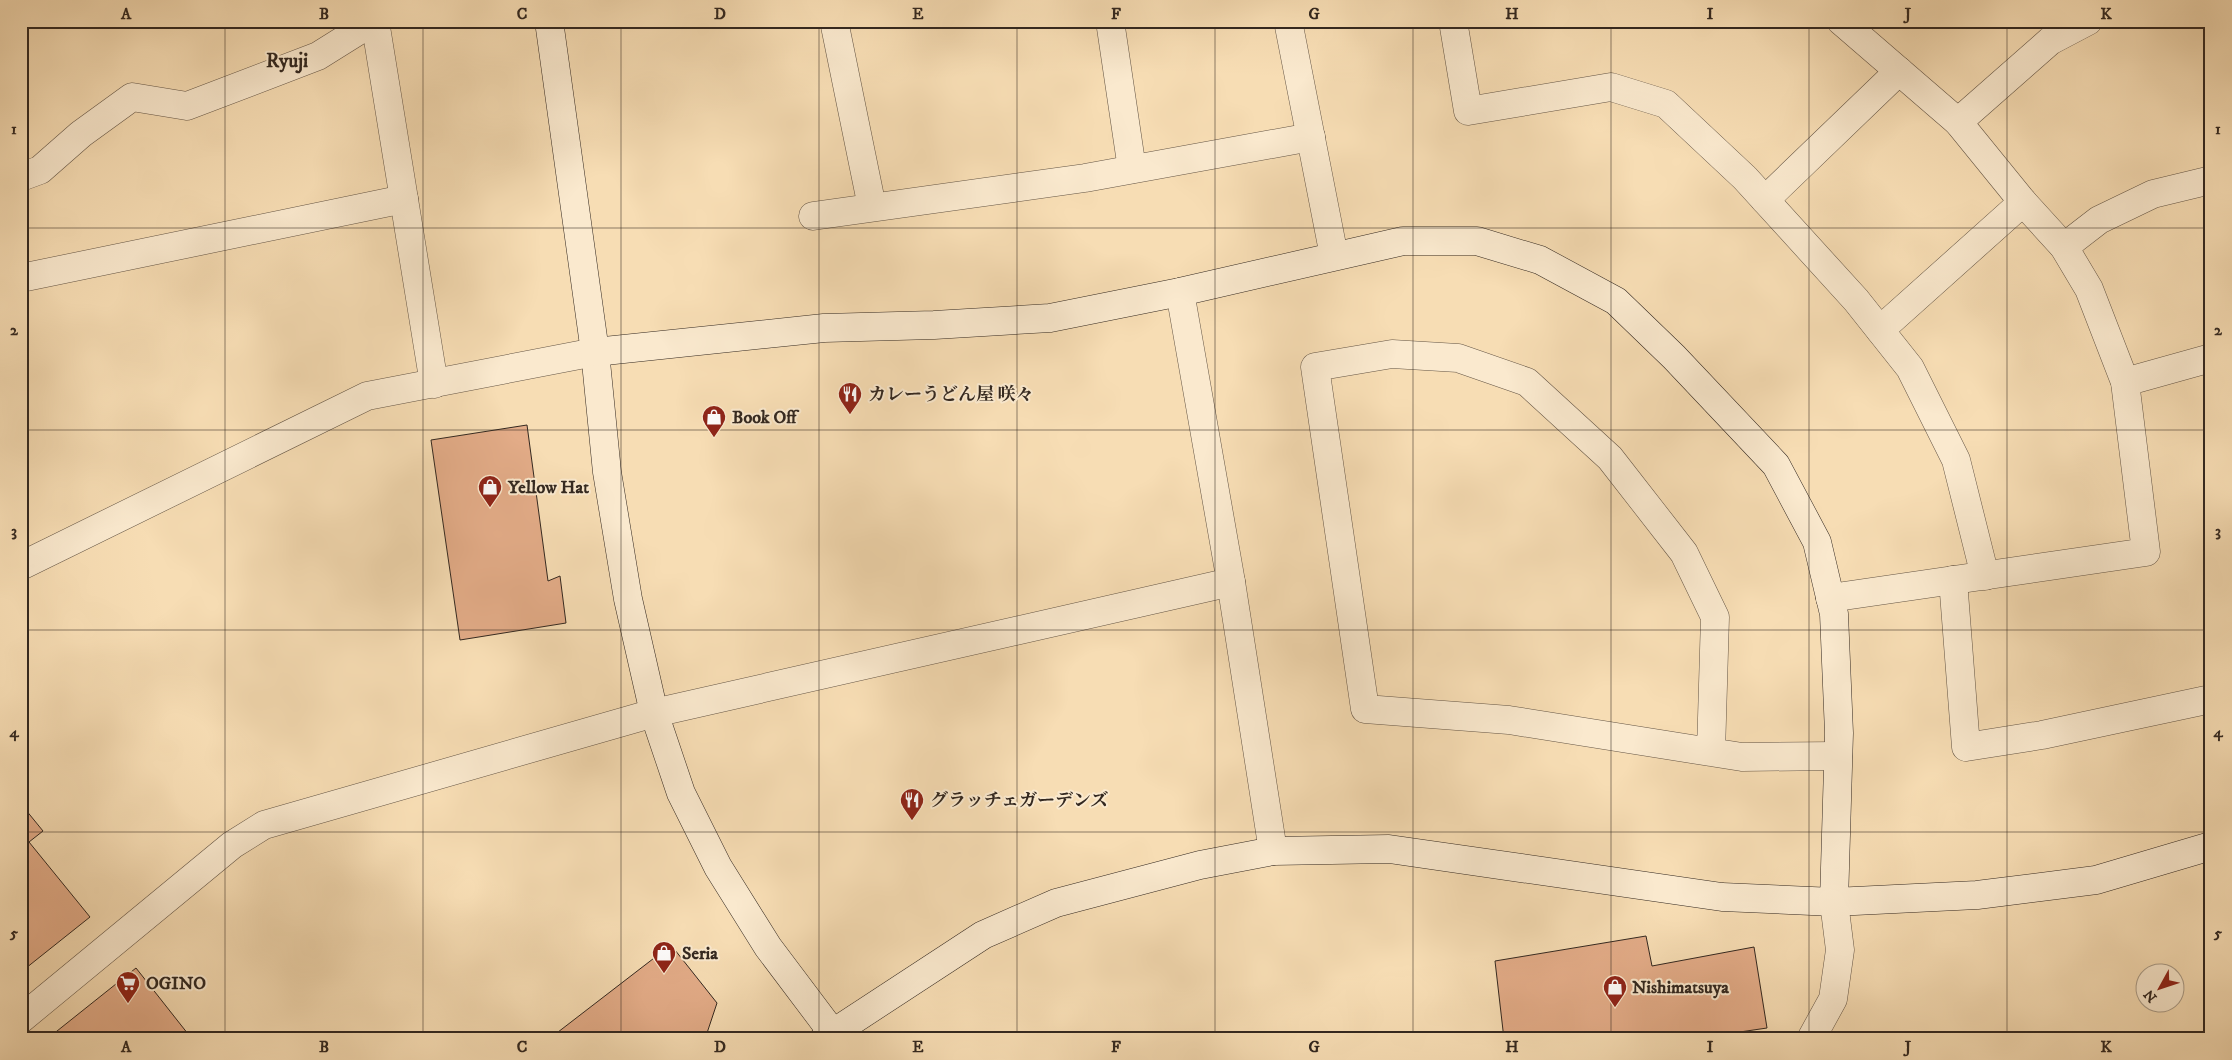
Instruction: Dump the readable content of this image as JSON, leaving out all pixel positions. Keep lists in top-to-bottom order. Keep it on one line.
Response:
{"districts":["Ryuji"],"places":{"restaurant":["カレーうどん屋 咲々","グラッチェガーデンズ"],"shop":["Book Off","Yellow Hat","Seria","Nishimatsuya"],"supermarket":["OGINO"]},"north":"bottom left","grid":{"columns":["A","B","C","D","E","F","G","H","I","J","K"],"rows":["1","2","3","4","5"]}}
